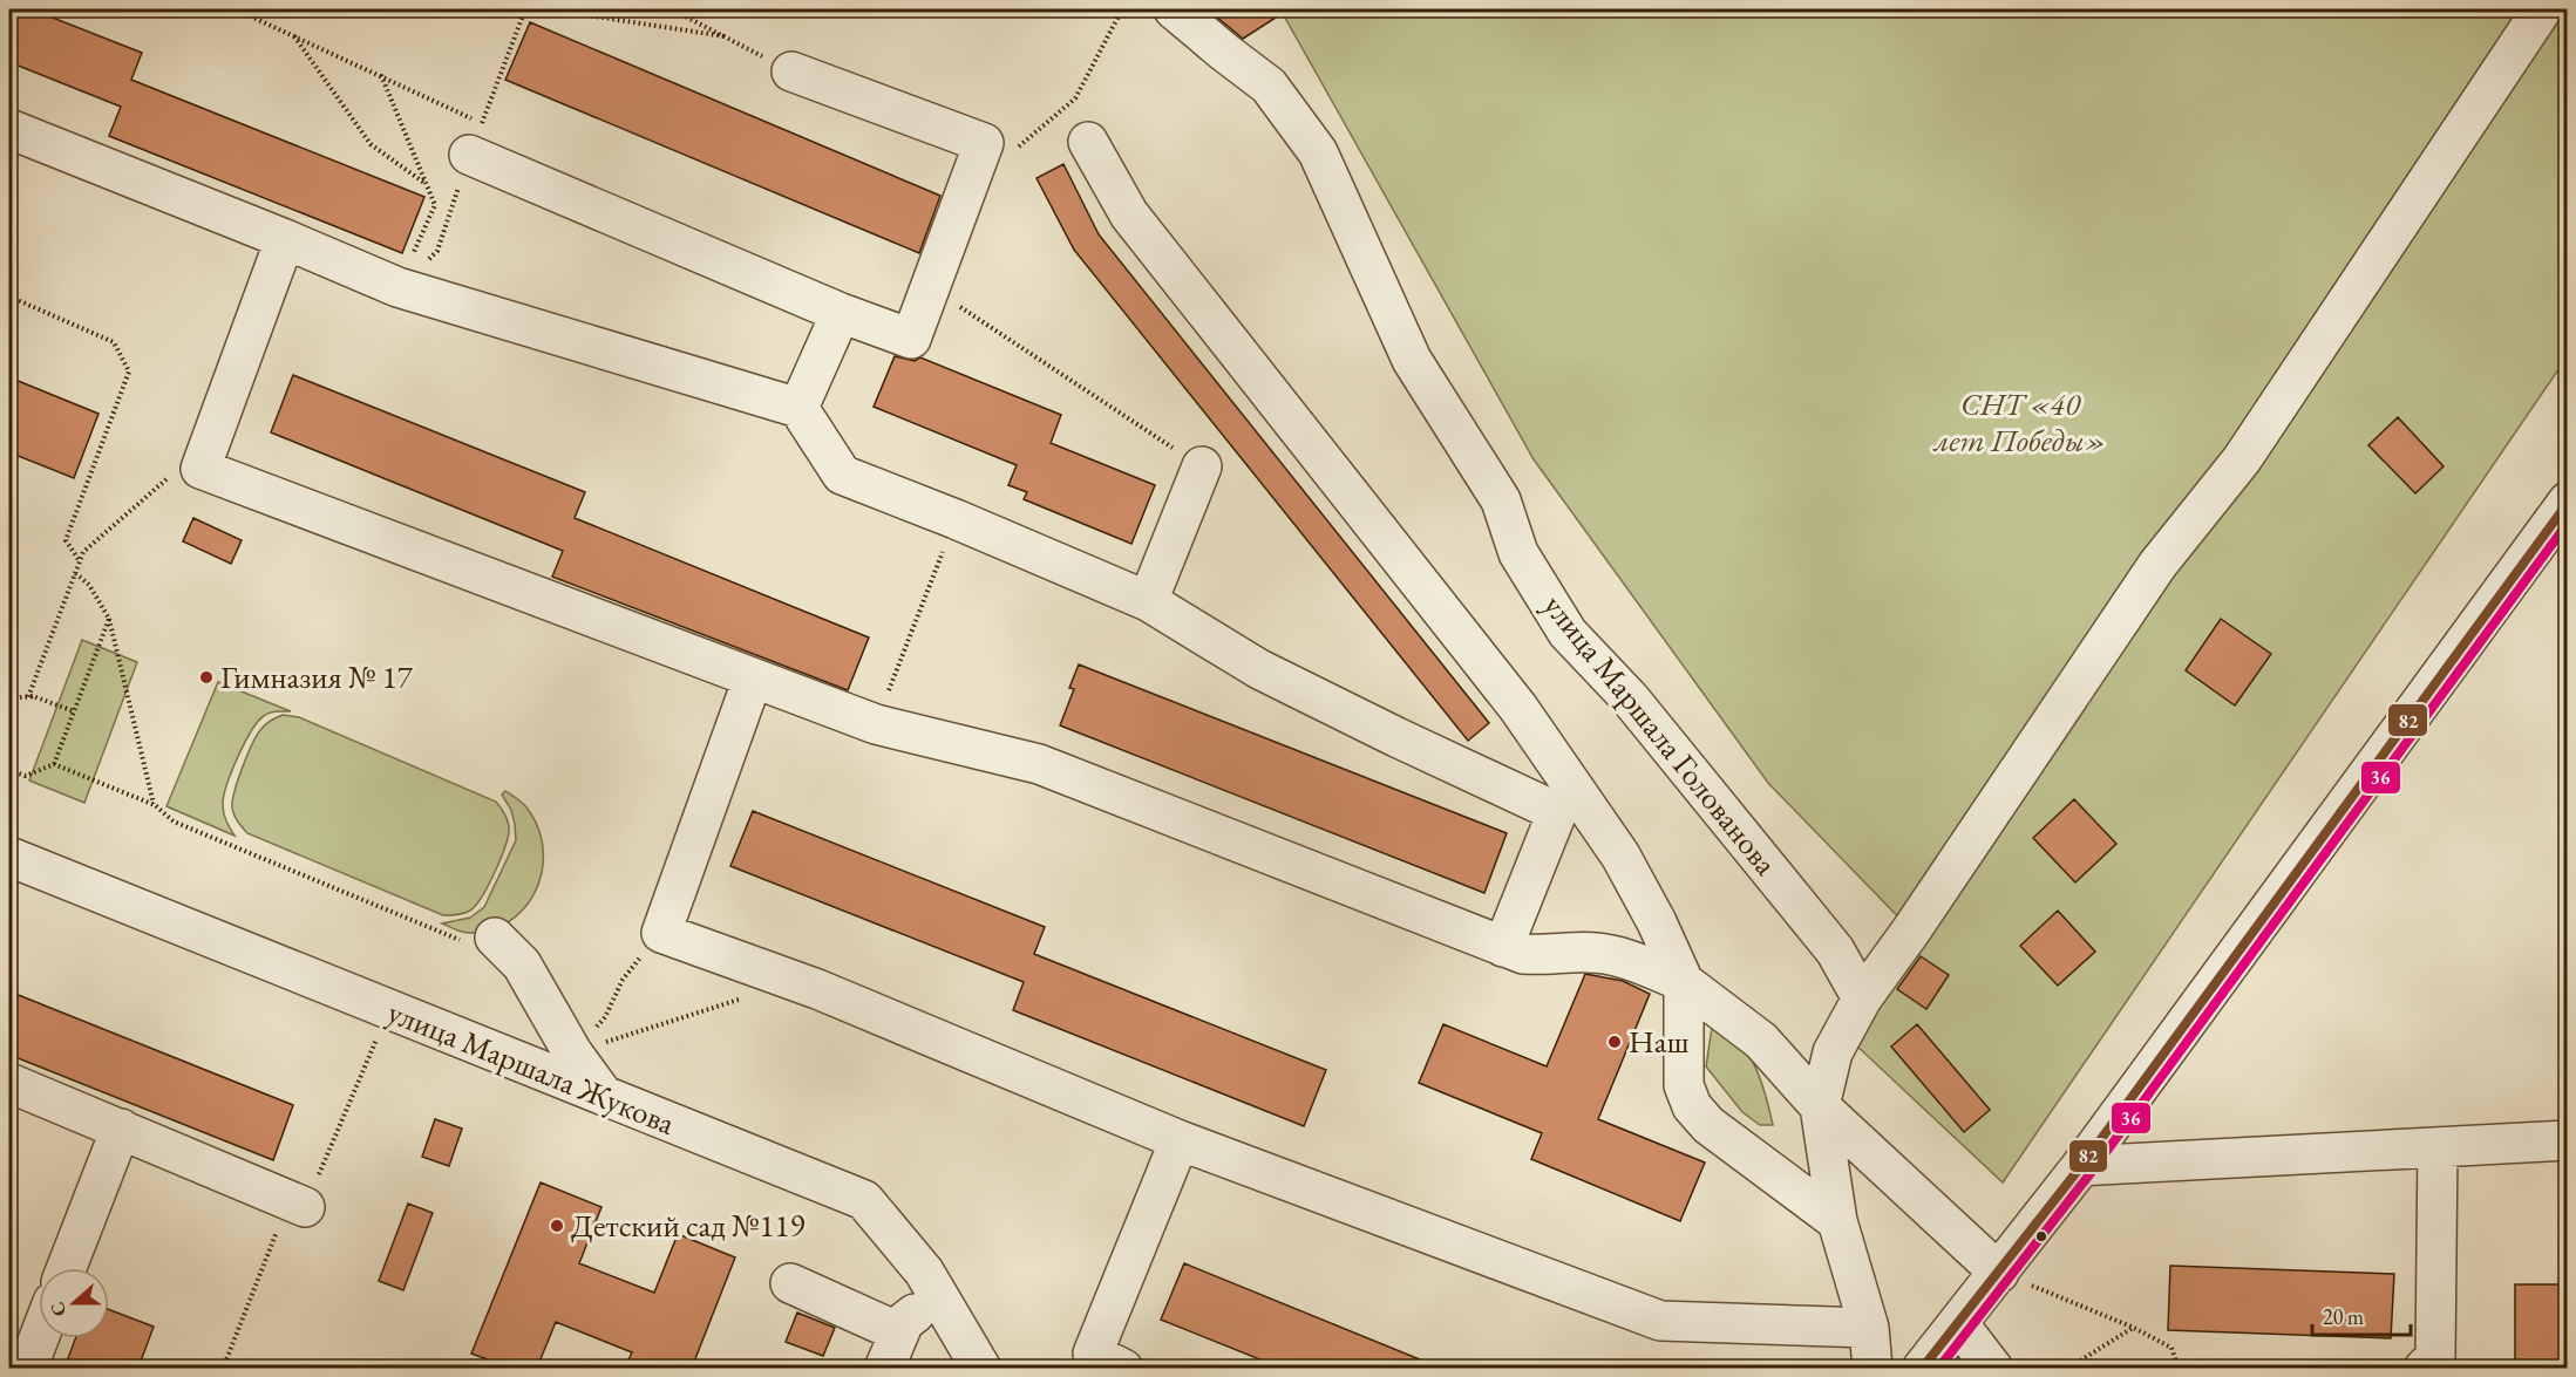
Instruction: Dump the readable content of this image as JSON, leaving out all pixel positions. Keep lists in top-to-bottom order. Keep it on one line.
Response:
{"streets":{"street":["улица Маршала Голованова","улица Маршала Жукова"]},"parks":["СНТ «40 лет Победы»"],"places":["Гимназия № 17","Наш","Детский сад №119"],"lines":["transit line 82","transit line 36"],"scale_bar":"20 m","north":"left"}
